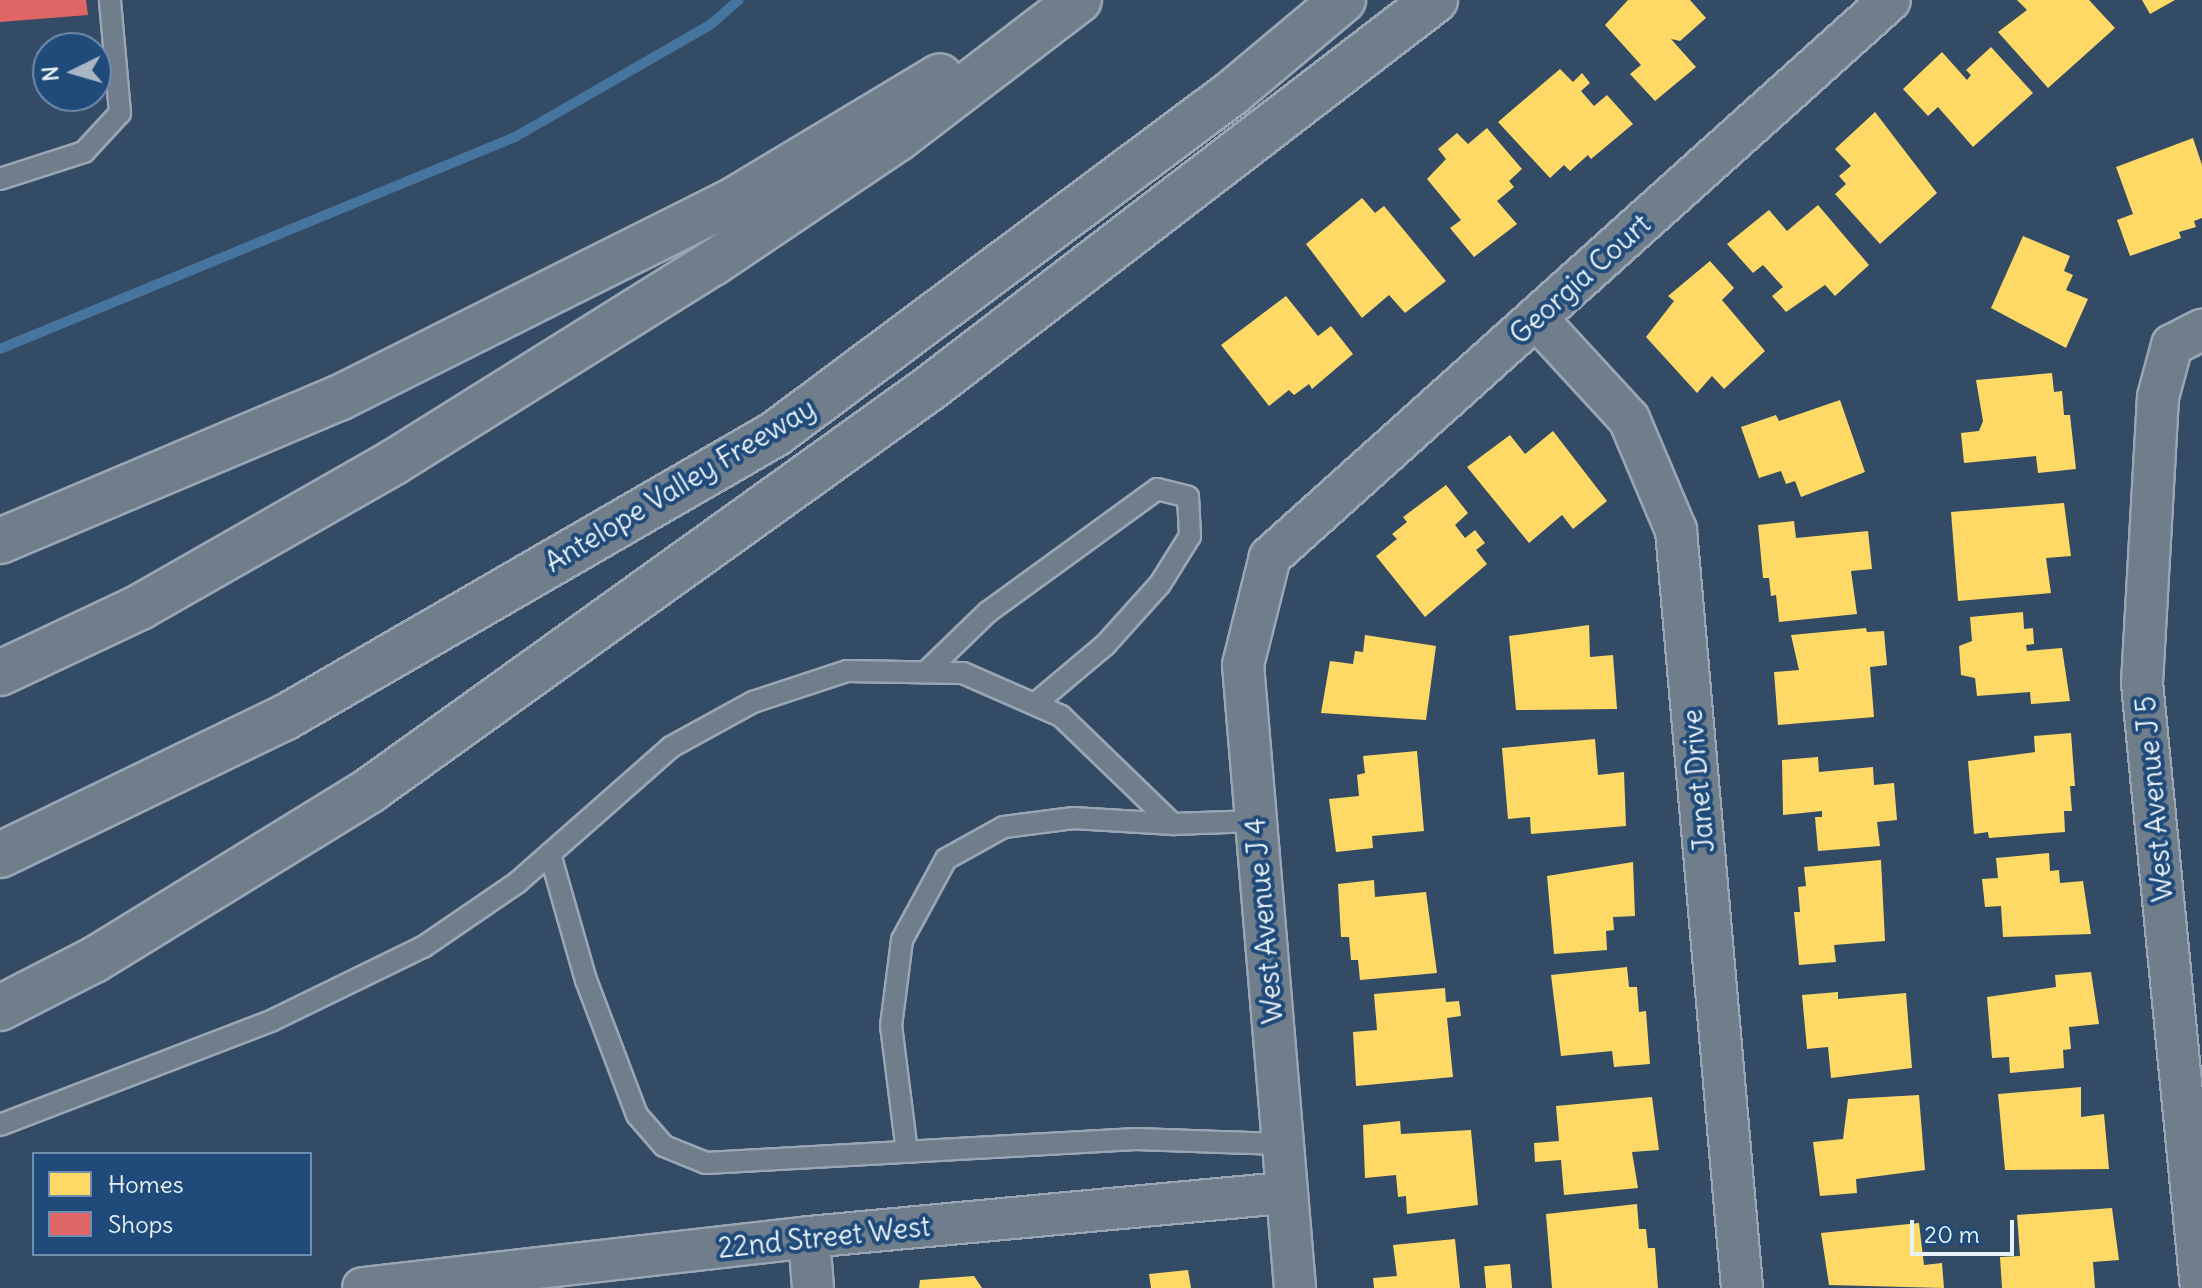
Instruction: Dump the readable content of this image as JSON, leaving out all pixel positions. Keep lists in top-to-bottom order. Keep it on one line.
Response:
{"streets":{"highway":["Antelope Valley Freeway"],"street":["Georgia Court","Janet Drive","West Avenue J 5","West Avenue J 4","22nd Street West"]},"crossings":[["Georgia Court","Janet Drive"],["Georgia Court","West Avenue J 4"],["West Avenue J 4","22nd Street West"]],"legend":["Homes","Shops"],"scale_bar":"20 m","north":"left"}
